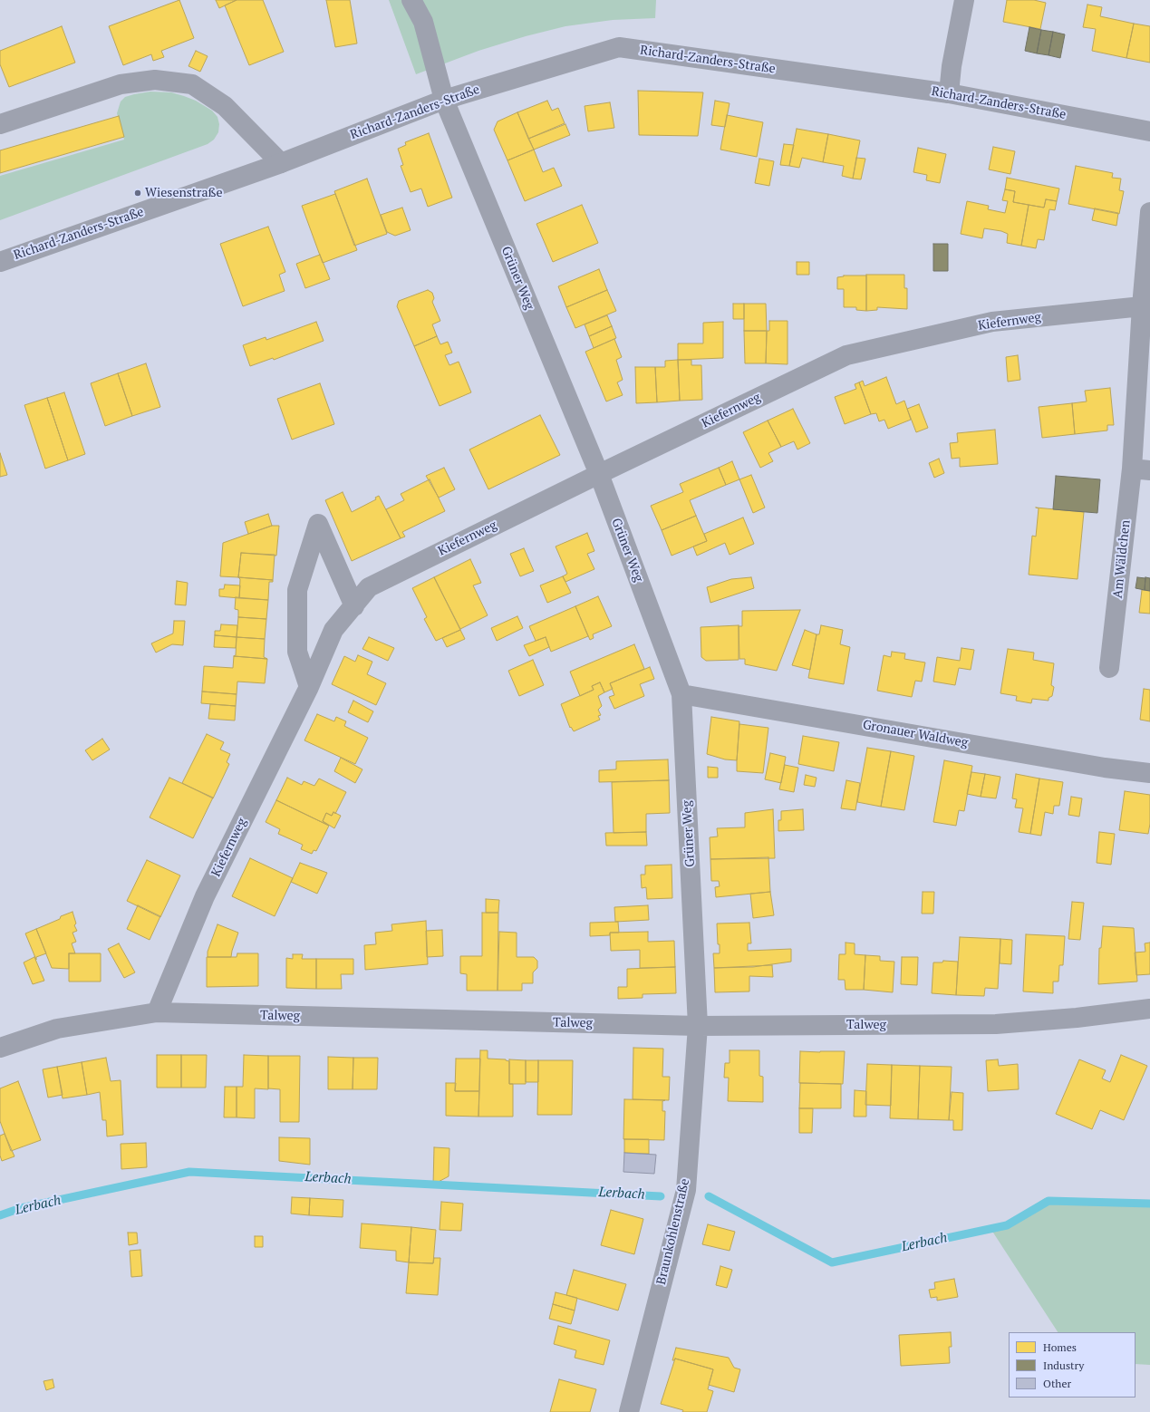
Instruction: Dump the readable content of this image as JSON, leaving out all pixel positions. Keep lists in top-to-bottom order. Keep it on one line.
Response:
{"streets":{"street":["Richard-Zanders-Straße","Grüner Weg","Kiefernweg","Am Wäldchen","Gronauer Waldweg","Talweg","Braunkohlenstraße"]},"crossings":[["Richard-Zanders-Straße","Grüner Weg"],["Grüner Weg","Kiefernweg"],["Grüner Weg","Gronauer Waldweg"],["Grüner Weg","Talweg"],["Grüner Weg","Braunkohlenstraße"],["Kiefernweg","Talweg"],["Talweg","Braunkohlenstraße"]],"water":["Lerbach"],"places":["Wiesenstraße"],"legend":["Homes","Industry","Other"]}
